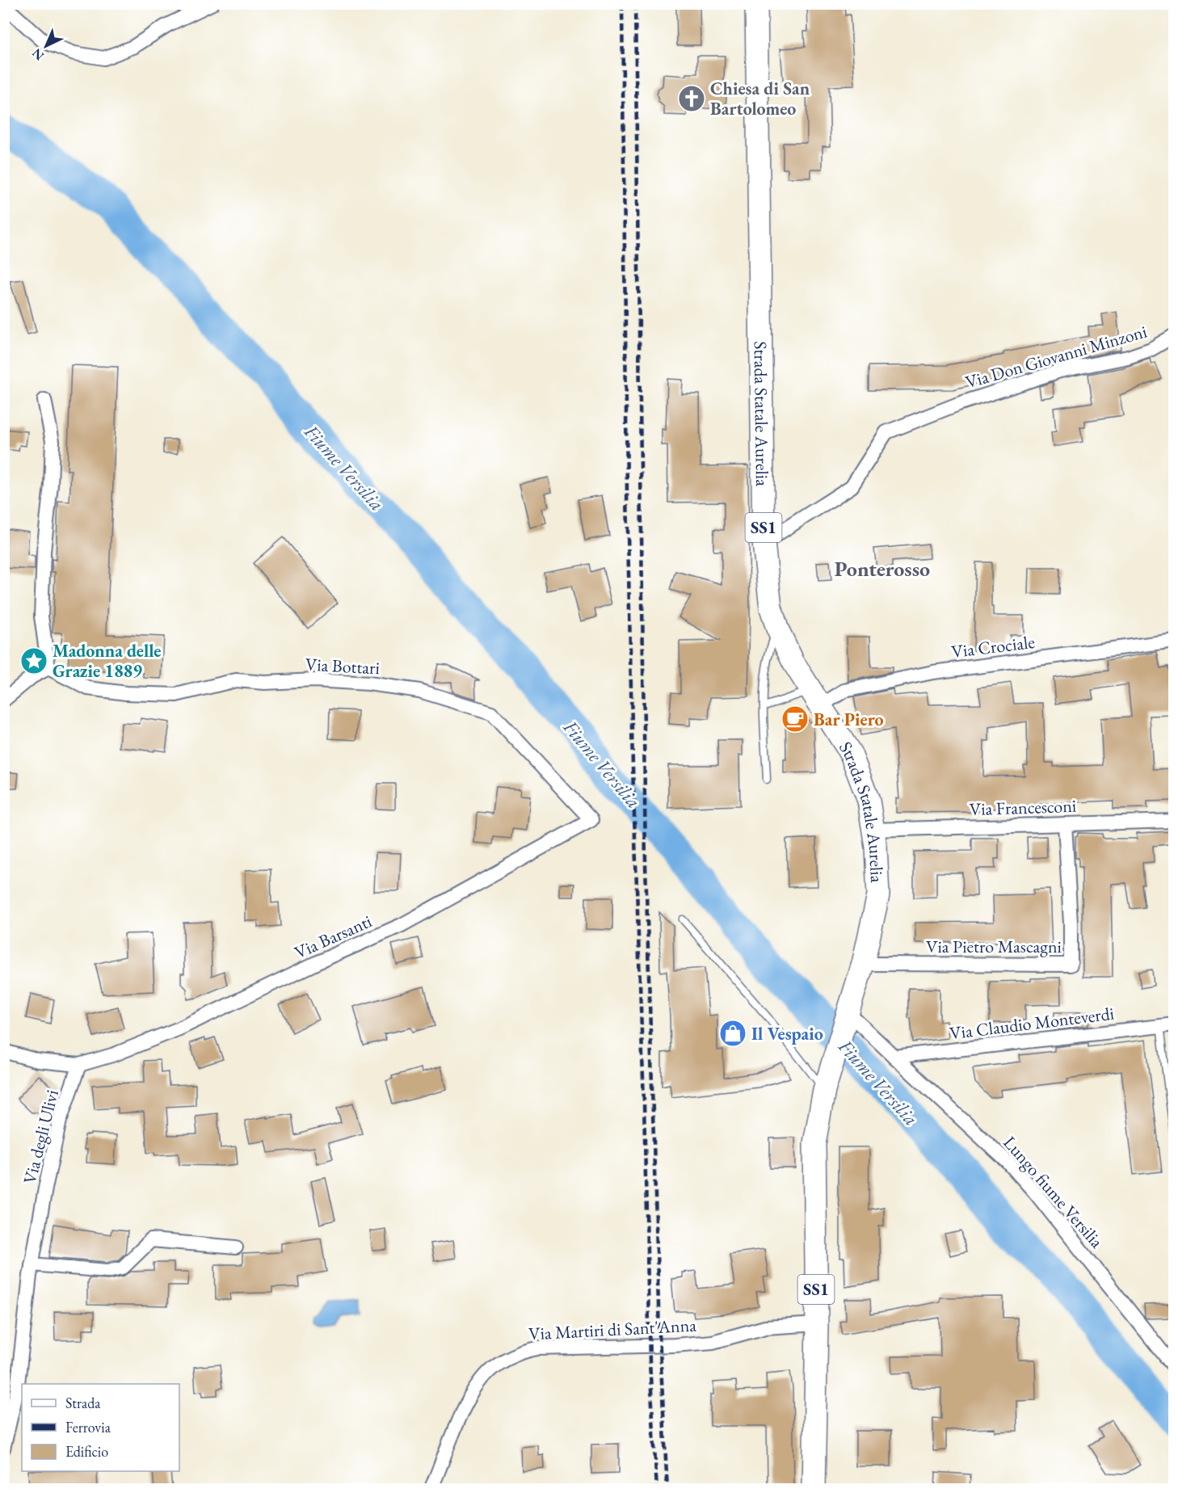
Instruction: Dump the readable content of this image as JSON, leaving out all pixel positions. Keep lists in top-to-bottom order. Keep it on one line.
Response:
{"streets":{"main road":["Strada Statale Aurelia","SS1"],"street":["Via Don Giovanni Minzoni","Via Crociale","Via Bottari","Via Francesconi","Via Barsanti","Via Pietro Mascagni","Via Claudio Monteverdi","Via degli Ulivi","Lungo fiume Versilia","Via Martiri di Sant'Anna"]},"crossings":[["Via Don Giovanni Minzoni","Strada Statale Aurelia"],["Strada Statale Aurelia","Via Crociale"],["Strada Statale Aurelia","Via Francesconi"],["Strada Statale Aurelia","Via Pietro Mascagni"],["Strada Statale Aurelia","Lungo fiume Versilia"],["Strada Statale Aurelia","Via Martiri di Sant'Anna"],["Via Bottari","Via Barsanti"],["Via Francesconi","Via Pietro Mascagni"],["Via Barsanti","Via degli Ulivi"],["Via Claudio Monteverdi","Lungo fiume Versilia"]],"districts":["Ponterosso"],"water":["Fiume Versilia"],"places":{"church":["Chiesa di San Bartolomeo"],"place":["Madonna delle Grazie 1889"],"cafe":["Bar Piero"],"shop":["Il Vespaio"]},"legend":["Strada","Ferrovia","Edificio"],"north":"bottom left"}
